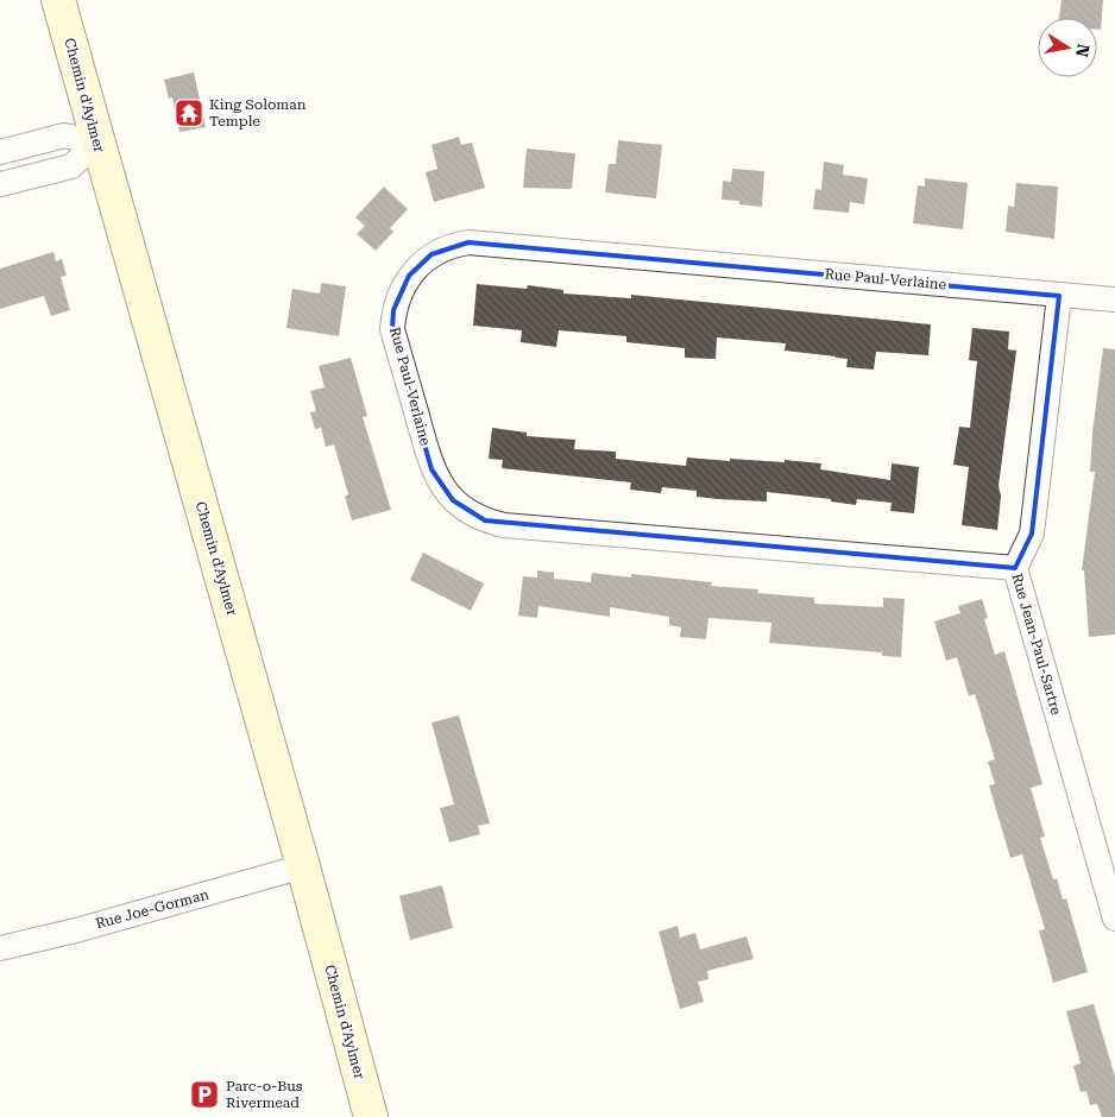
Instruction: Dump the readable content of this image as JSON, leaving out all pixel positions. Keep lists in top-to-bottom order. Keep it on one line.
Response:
{"streets":{"main road":["Chemin d'Aylmer"],"street":["Rue Paul-Verlaine","Rue Jean-Paul-Sartre","Rue Joe-Gorman"]},"crossings":[["Chemin d'Aylmer","Rue Joe-Gorman"],["Rue Paul-Verlaine","Rue Jean-Paul-Sartre"]],"places":{"temple":["King Soloman Temple"],"parking":["Parc-o-Bus Rivermead"]},"north":"right"}
